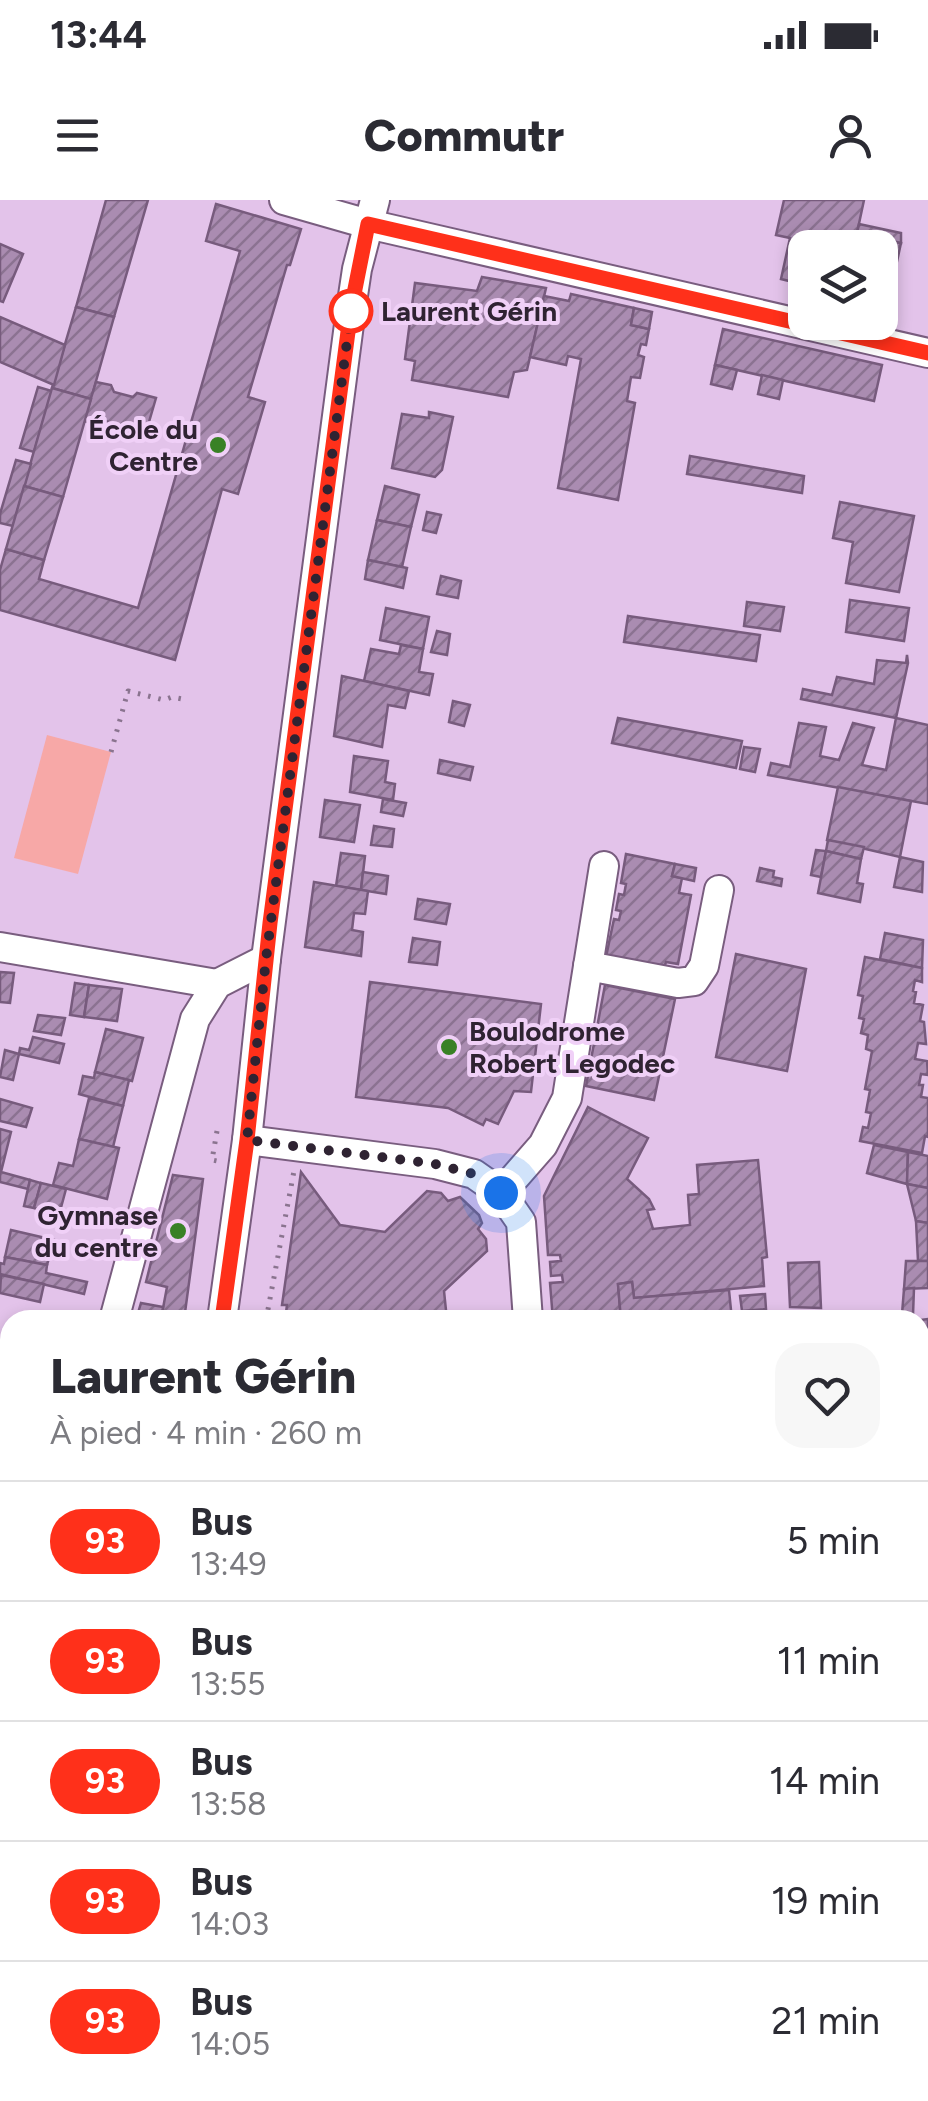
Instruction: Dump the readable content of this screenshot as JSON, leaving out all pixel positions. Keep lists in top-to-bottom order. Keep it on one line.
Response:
{"places":["Laurent Gérin","École du Centre","Boulodrome Robert Legodec","Gymnase du centre"],"lines":["bus line 93"],"page":{"status":"13:44","header":"Commutr","heading":["Laurent Gérin","À pied · 4 min · 260 m"],"list":[{"mark":"93","name":"Bus","note":"13:49","value":"5 min"},{"mark":"93","name":"Bus","note":"13:55","value":"11 min"},{"mark":"93","name":"Bus","note":"13:58","value":"14 min"},{"mark":"93","name":"Bus","note":"14:03","value":"19 min"},{"mark":"93","name":"Bus","note":"14:05","value":"21 min"}]}}
